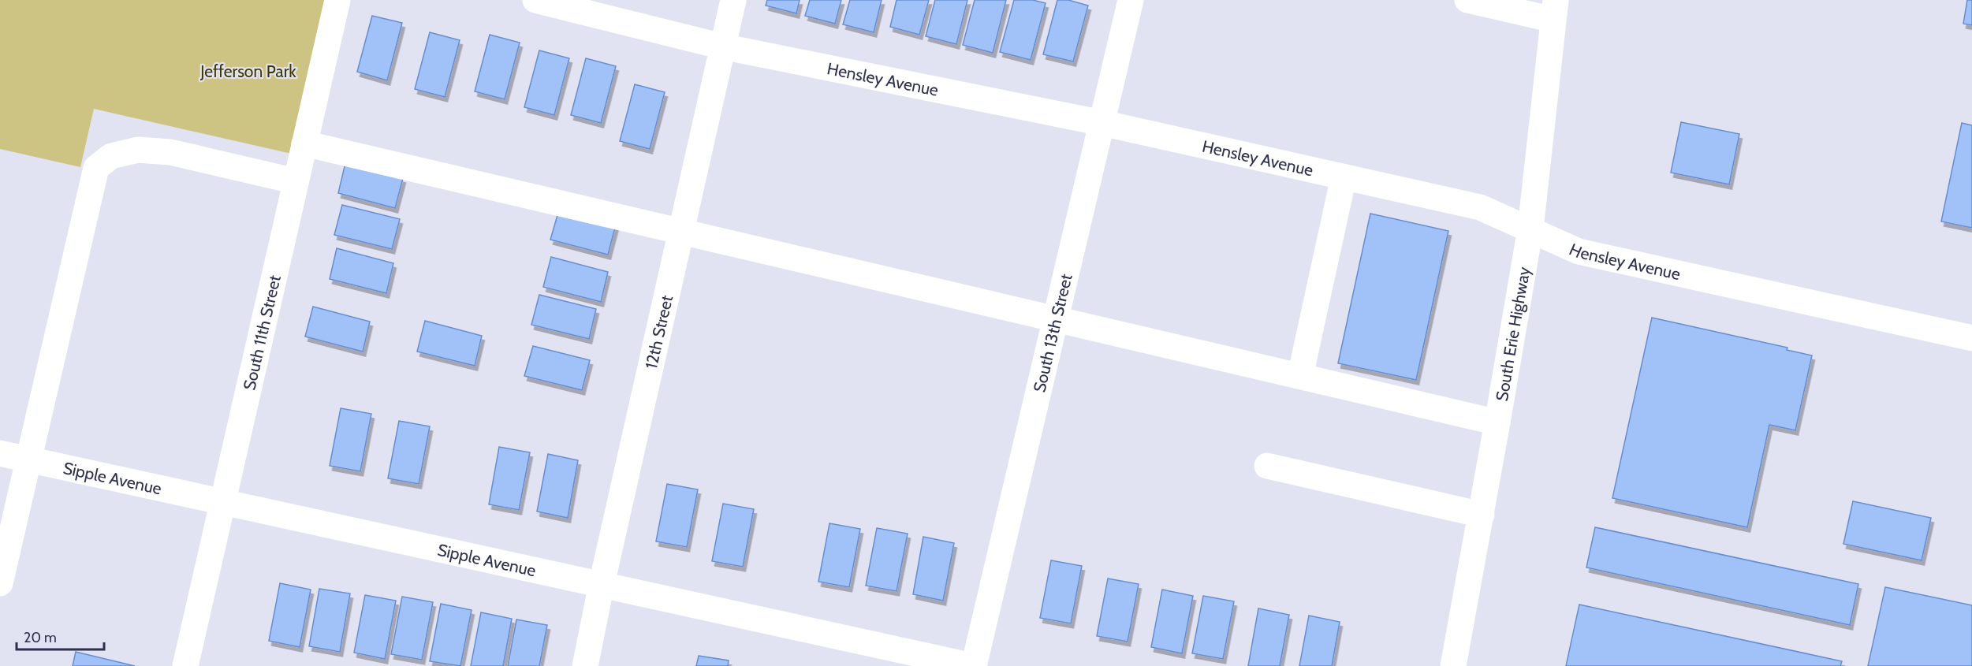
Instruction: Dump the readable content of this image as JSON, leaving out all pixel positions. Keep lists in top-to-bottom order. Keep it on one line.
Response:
{"streets":{"street":["Hensley Avenue","South 11th Street","12th Street","South 13th Street","South Erie Highway","Sipple Avenue"]},"crossings":[["Hensley Avenue","12th Street"],["Hensley Avenue","South 13th Street"],["Hensley Avenue","South Erie Highway"],["South 11th Street","Sipple Avenue"],["12th Street","Sipple Avenue"],["South 13th Street","Sipple Avenue"]],"parks":["Jefferson Park"],"scale_bar":"20 m"}
